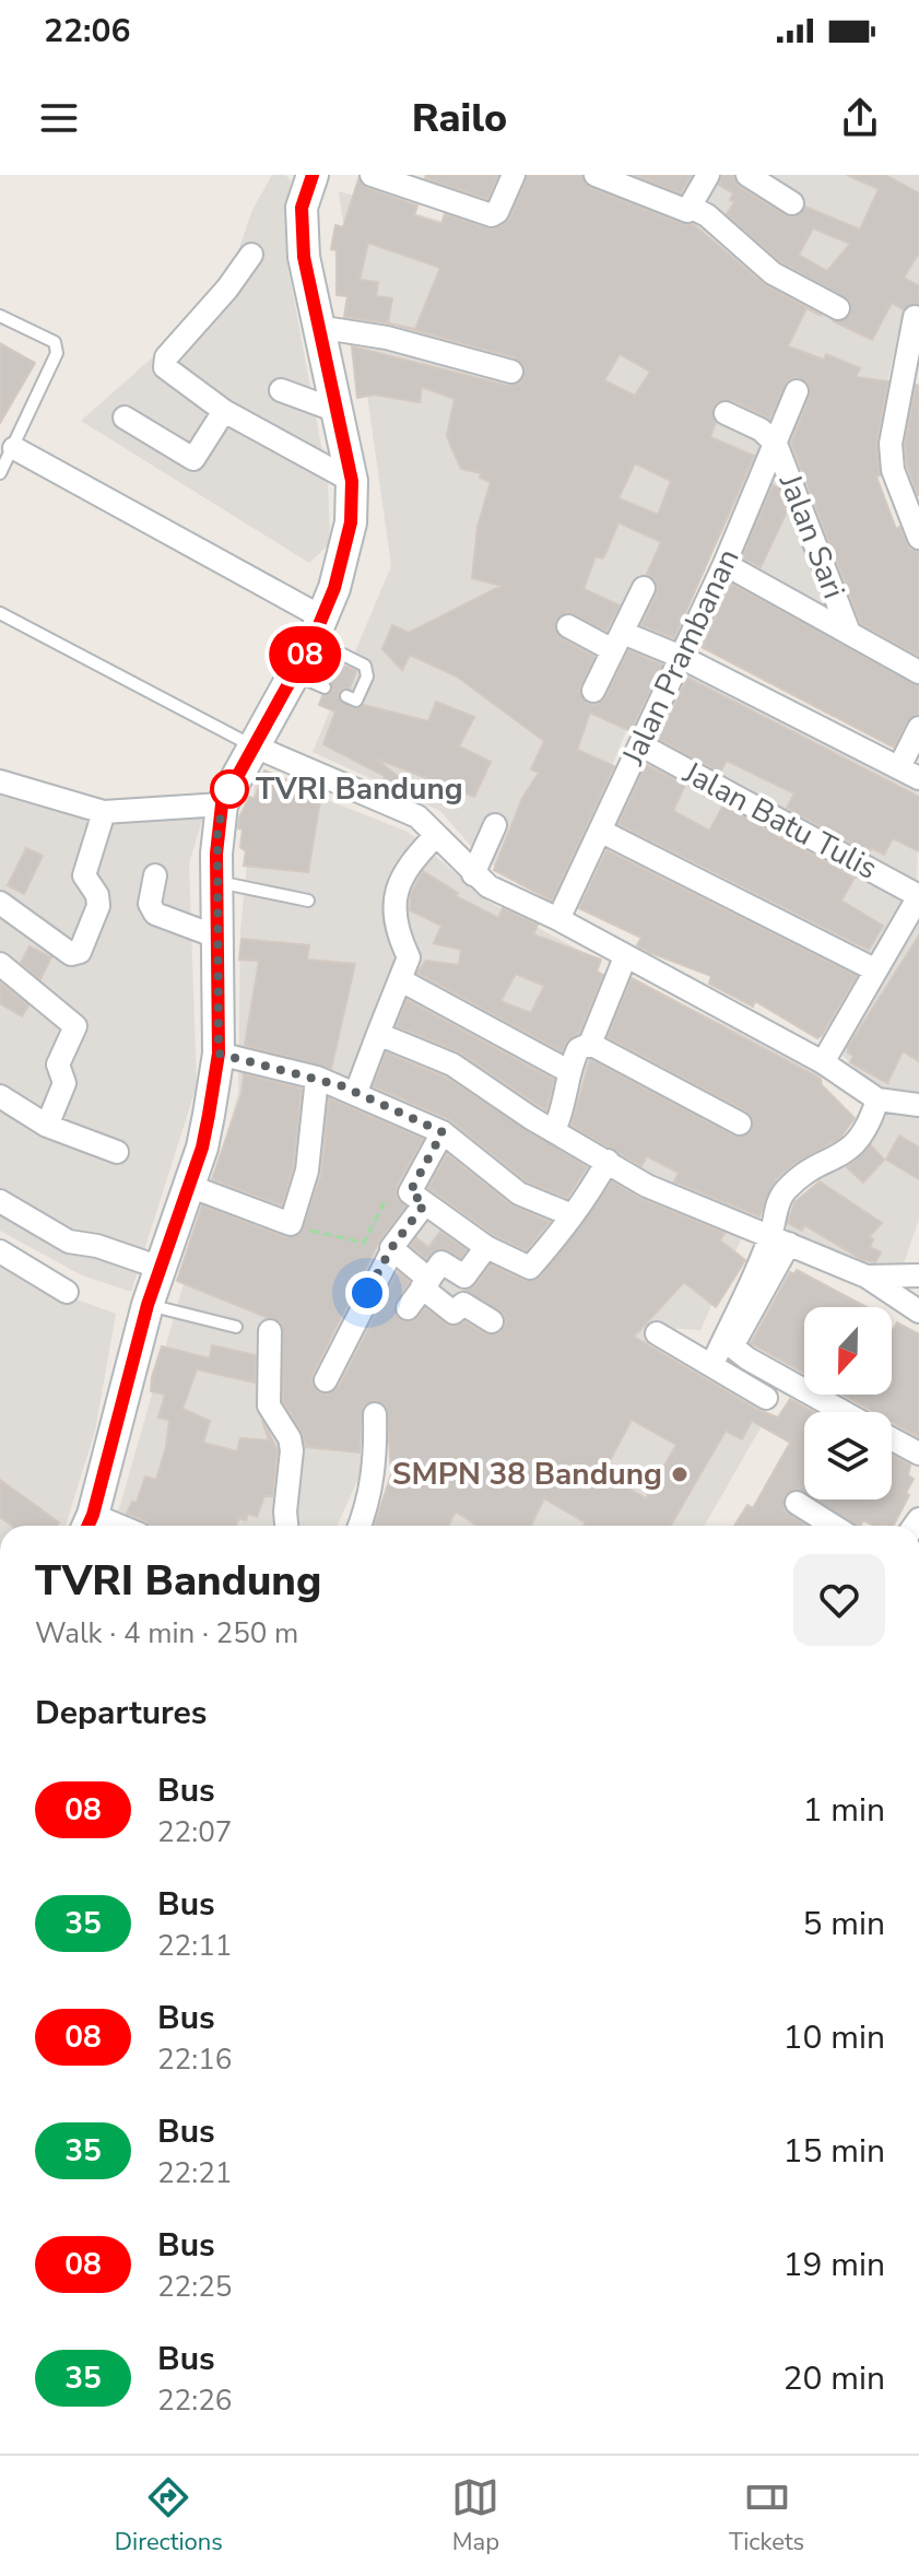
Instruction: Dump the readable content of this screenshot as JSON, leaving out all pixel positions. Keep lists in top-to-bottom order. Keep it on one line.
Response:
{"streets":{"street":["Jalan Sari","Jalan Prambanan","Jalan Batu Tulis"]},"crossings":[["Jalan Sari","Jalan Prambanan"],["Jalan Prambanan","Jalan Batu Tulis"]],"places":["TVRI Bandung","SMPN 38 Bandung"],"lines":["bus line 08"],"north":"bottom","page":{"status":"22:06","header":"Railo","on_map":"08","heading":[["TVRI Bandung","Walk · 4 min · 250 m"],"Departures"],"list":[{"mark":"08","name":"Bus","note":"22:07","value":"1 min"},{"mark":"35","name":"Bus","note":"22:11","value":"5 min"},{"mark":"08","name":"Bus","note":"22:16","value":"10 min"},{"mark":"35","name":"Bus","note":"22:21","value":"15 min"},{"mark":"08","name":"Bus","note":"22:25","value":"19 min"},{"mark":"35","name":"Bus","note":"22:26","value":"20 min"}],"tabs":["Directions","Map","Tickets"]}}
